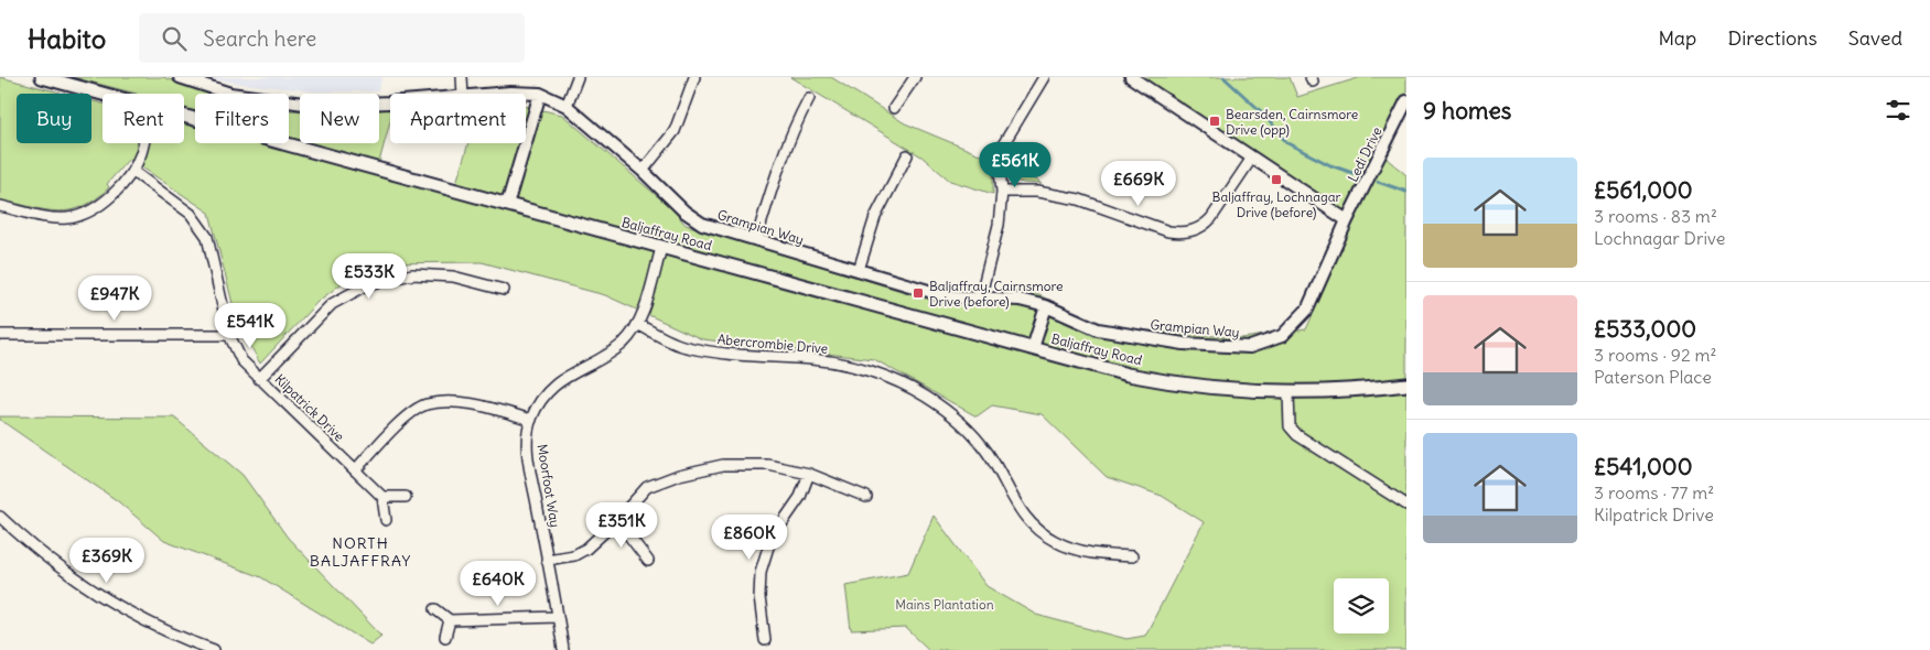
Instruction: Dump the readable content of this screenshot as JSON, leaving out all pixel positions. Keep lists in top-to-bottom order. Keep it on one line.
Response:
{"streets":{"main road":["Baljaffray Road"],"street":["Ledi Drive","Grampian Way","Abercrombie Drive","Kilpatrick Drive","Moorfoot Way"]},"crossings":[["Ledi Drive","Grampian Way"],["Baljaffray Road","Moorfoot Way"],["Abercrombie Drive","Moorfoot Way"]],"districts":["NORTH BALJAFFRAY"],"parks":["Mains Plantation"],"places":{"transit":["Bearsden, Cairnsmore Drive (opp)","Baljaffray, Lochnagar Drive (before)","Baljaffray, Cairnsmore Drive (before)"]},"page":{"header":"Habito","search":"Search here","nav":["Map","Directions","Saved"],"heading":"9 homes","chip":["Buy","Rent","Filters","New","Apartment"],"price":["£561K","£669K","£533K","£947K","£541K","£351K","£860K","£369K","£640K"],"list":[{"name":"£561,000","note":"3 rooms · 83 m² · Lochnagar Drive"},{"name":"£533,000","note":"3 rooms · 92 m² · Paterson Place"},{"name":"£541,000","note":"3 rooms · 77 m² · Kilpatrick Drive"}]}}
